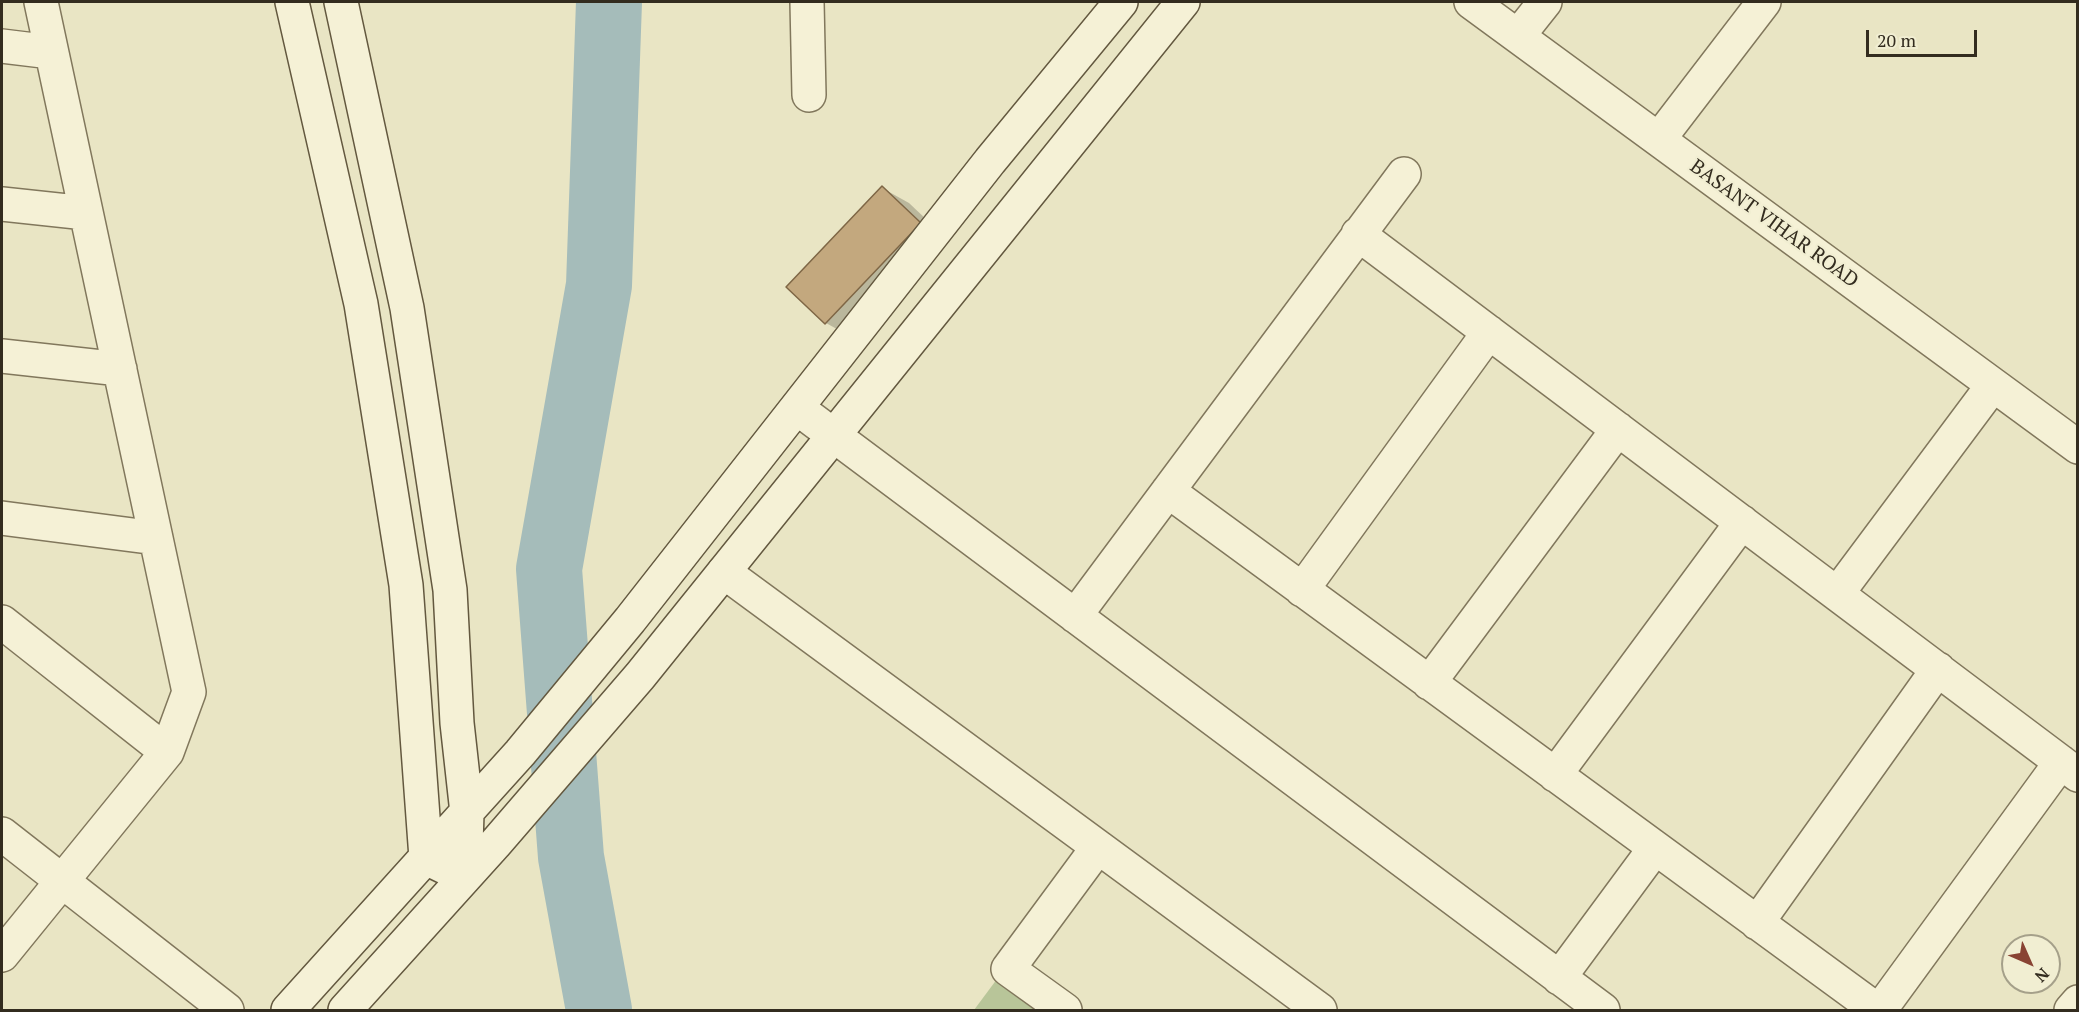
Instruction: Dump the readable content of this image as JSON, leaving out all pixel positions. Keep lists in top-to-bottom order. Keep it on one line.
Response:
{"streets":{"street":["BASANT VIHAR ROAD"]},"scale_bar":"20 m","north":"bottom right"}
